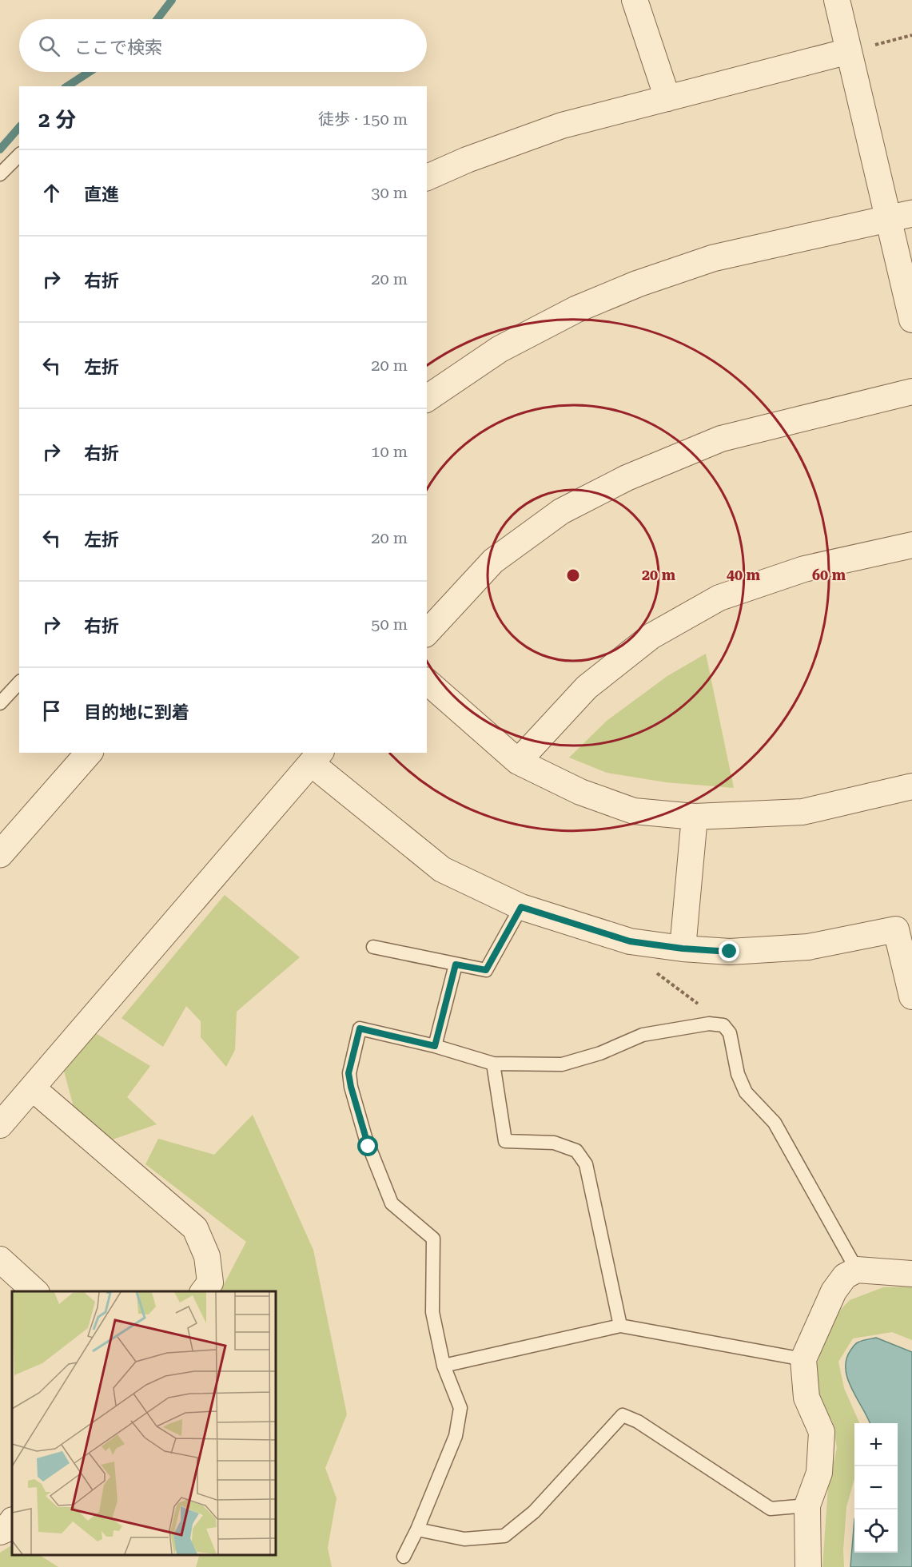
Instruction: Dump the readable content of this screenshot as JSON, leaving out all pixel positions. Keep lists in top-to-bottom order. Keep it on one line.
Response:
{"page":{"search":"ここで検索","heading":["2 分","徒歩 · 150 m"],"list":[["直進","30 m"],["右折","20 m"],["左折","20 m"],["右折","10 m"],["左折","20 m"],["右折","50 m"],"目的地に到着"],"map_buttons":["+","−"]},"rings":["20 m","40 m","60 m"]}
